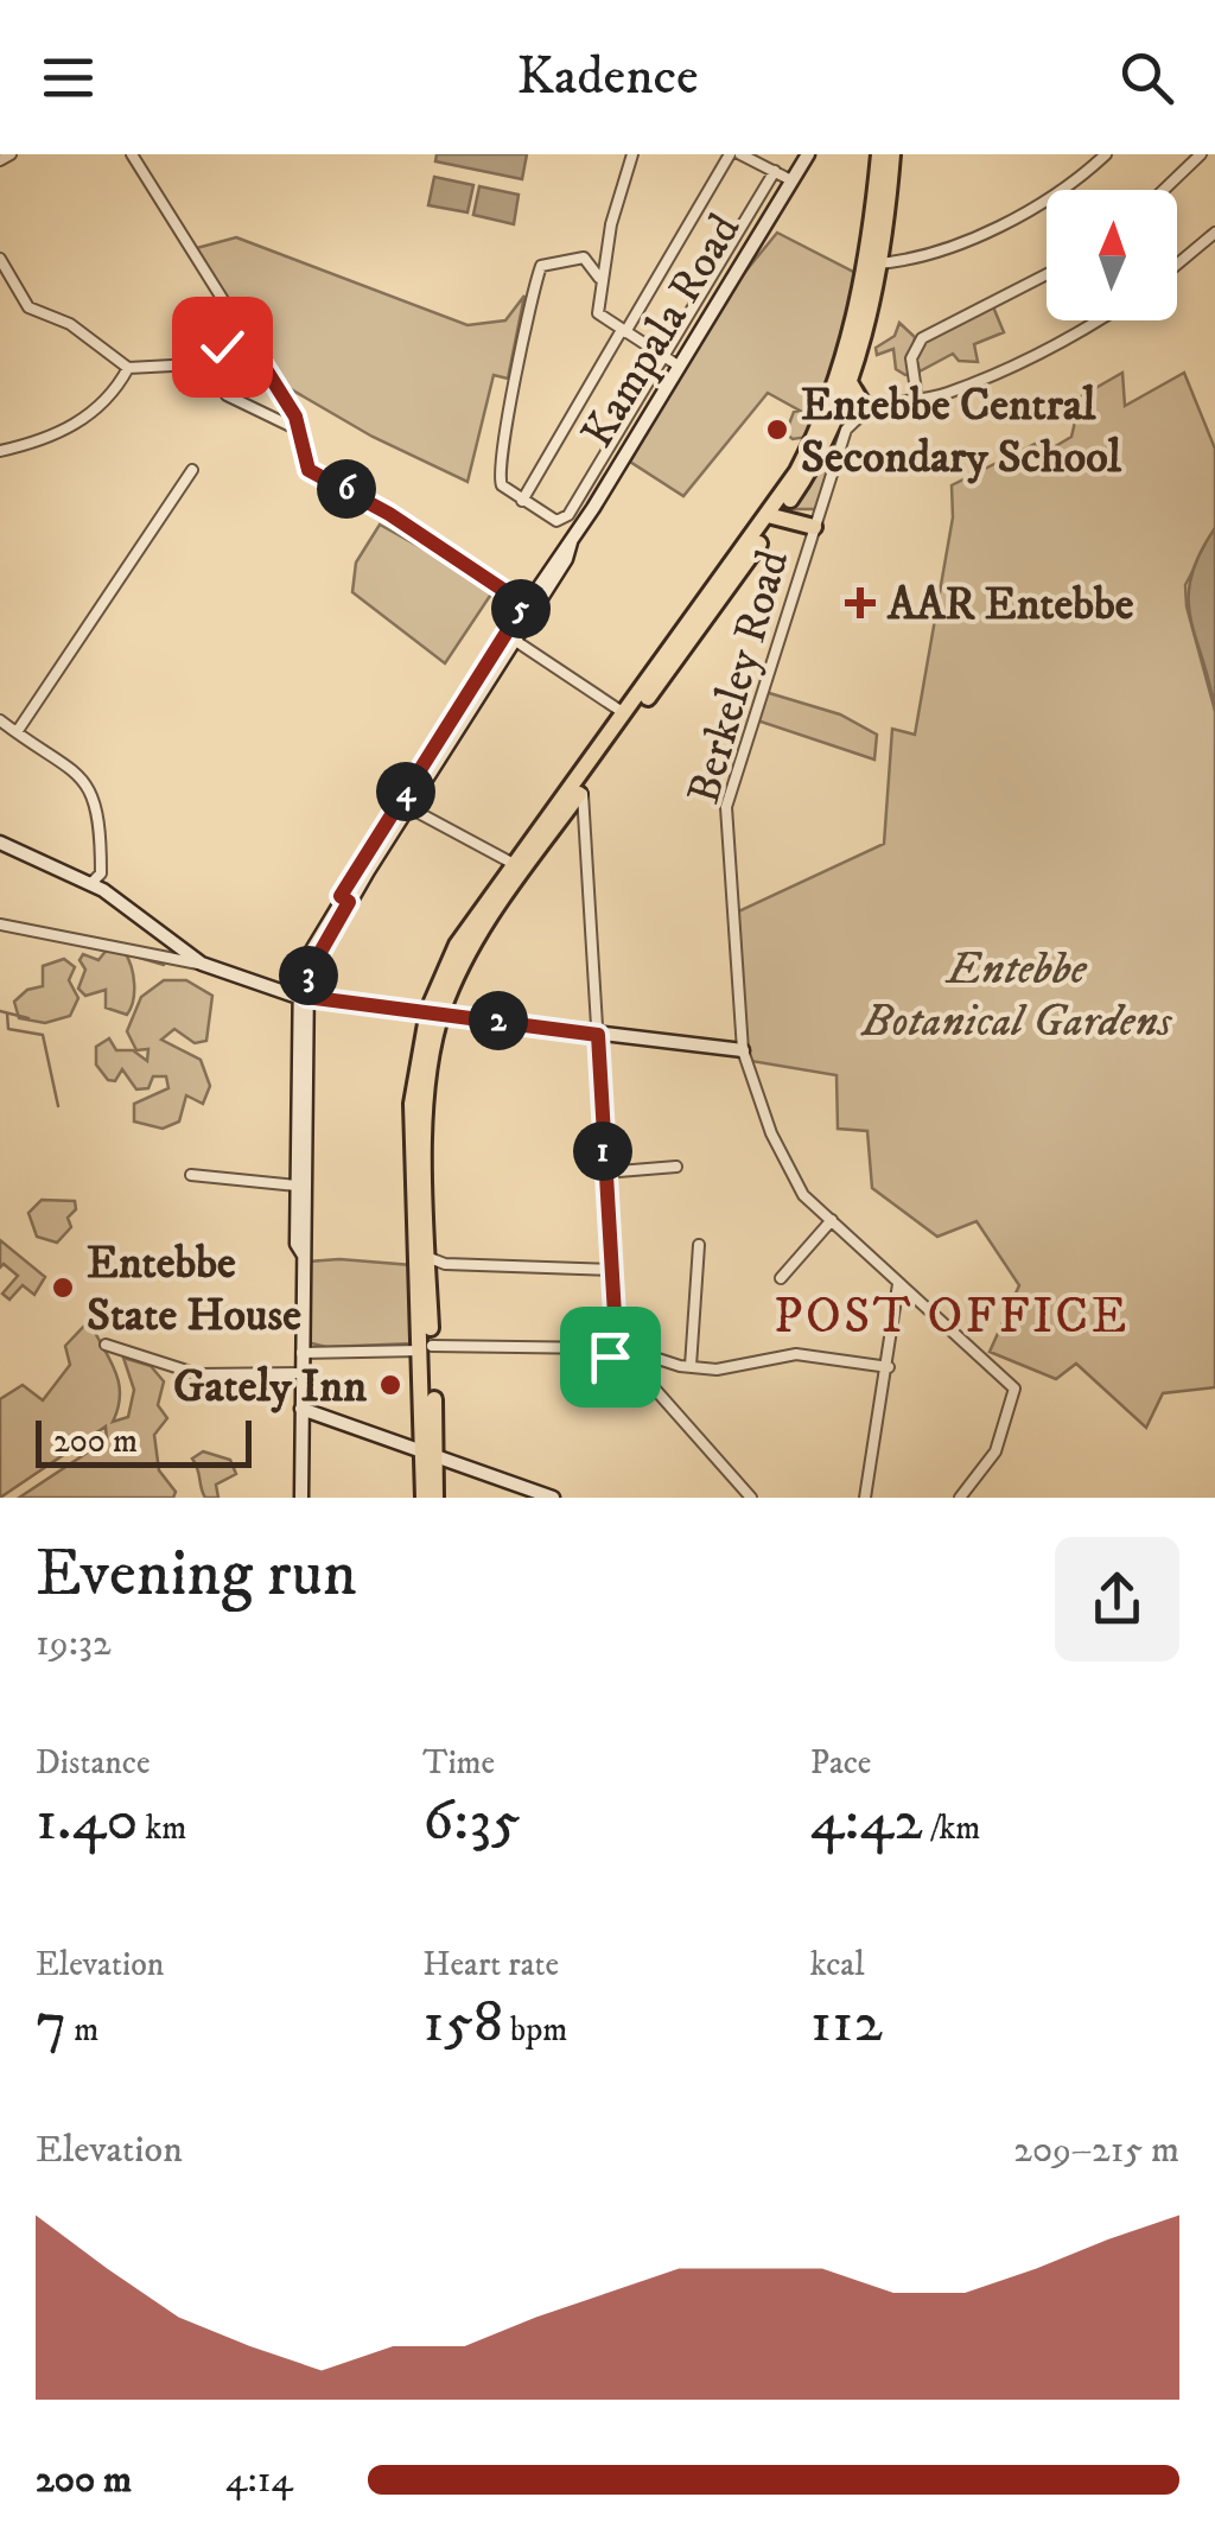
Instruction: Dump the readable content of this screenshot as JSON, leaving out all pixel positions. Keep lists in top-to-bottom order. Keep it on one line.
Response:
{"streets":{"main road":["Kampala Road"],"street":["Berkeley Road"]},"districts":["POST OFFICE"],"parks":["Entebbe Botanical Gardens"],"places":{"other":["Entebbe Central Secondary School","Entebbe State House","Gately Inn"],"health":["AAR Entebbe"]},"scale_bar":"200 m","north":"top","page":{"header":"Kadence","pins":["6","5","4","3","2","1"],"scale":"200 m","heading":["Evening run","19:32"],"stats":[["Distance","1.40 km"],["Time","6:35"],["Pace","4:42 /km"],["Elevation","7 m"],["Heart rate","158 bpm"],["kcal","112"]],"chart":["Elevation","209–215 m"],"list":[{"name":"200 m","note":"4:14"}]}}
